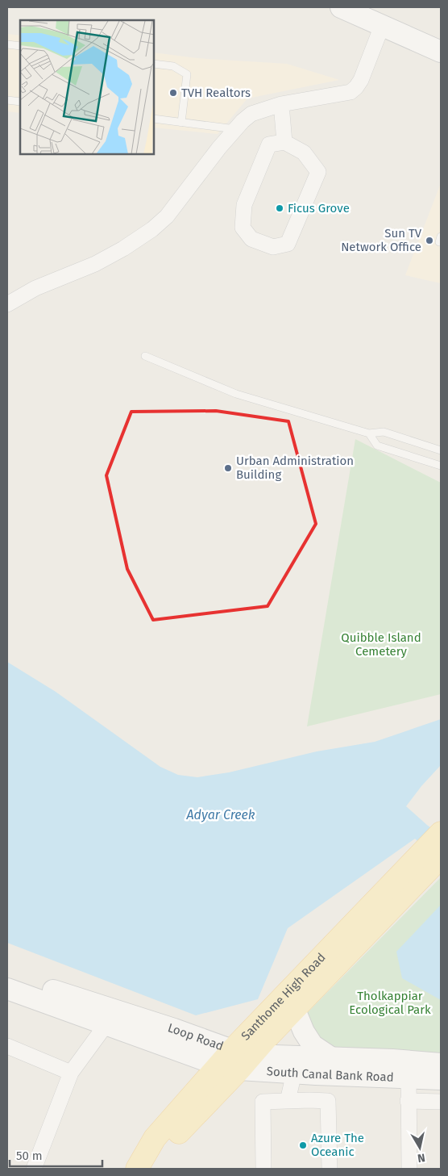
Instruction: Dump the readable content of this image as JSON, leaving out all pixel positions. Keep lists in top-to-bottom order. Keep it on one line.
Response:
{"streets":{"main road":["Santhome High Road"],"street":["Loop Road","South Canal Bank Road"]},"crossings":[["Santhome High Road","Loop Road"],["Santhome High Road","South Canal Bank Road"],["Loop Road","South Canal Bank Road"]],"water":["Adyar Creek"],"parks":["Quibble Island Cemetery","Tholkappiar Ecological Park"],"places":["TVH Realtors","Ficus Grove","Sun TV Network Office","Urban Administration Building","Azure The Oceanic"],"scale_bar":"50 m","north":"bottom"}
